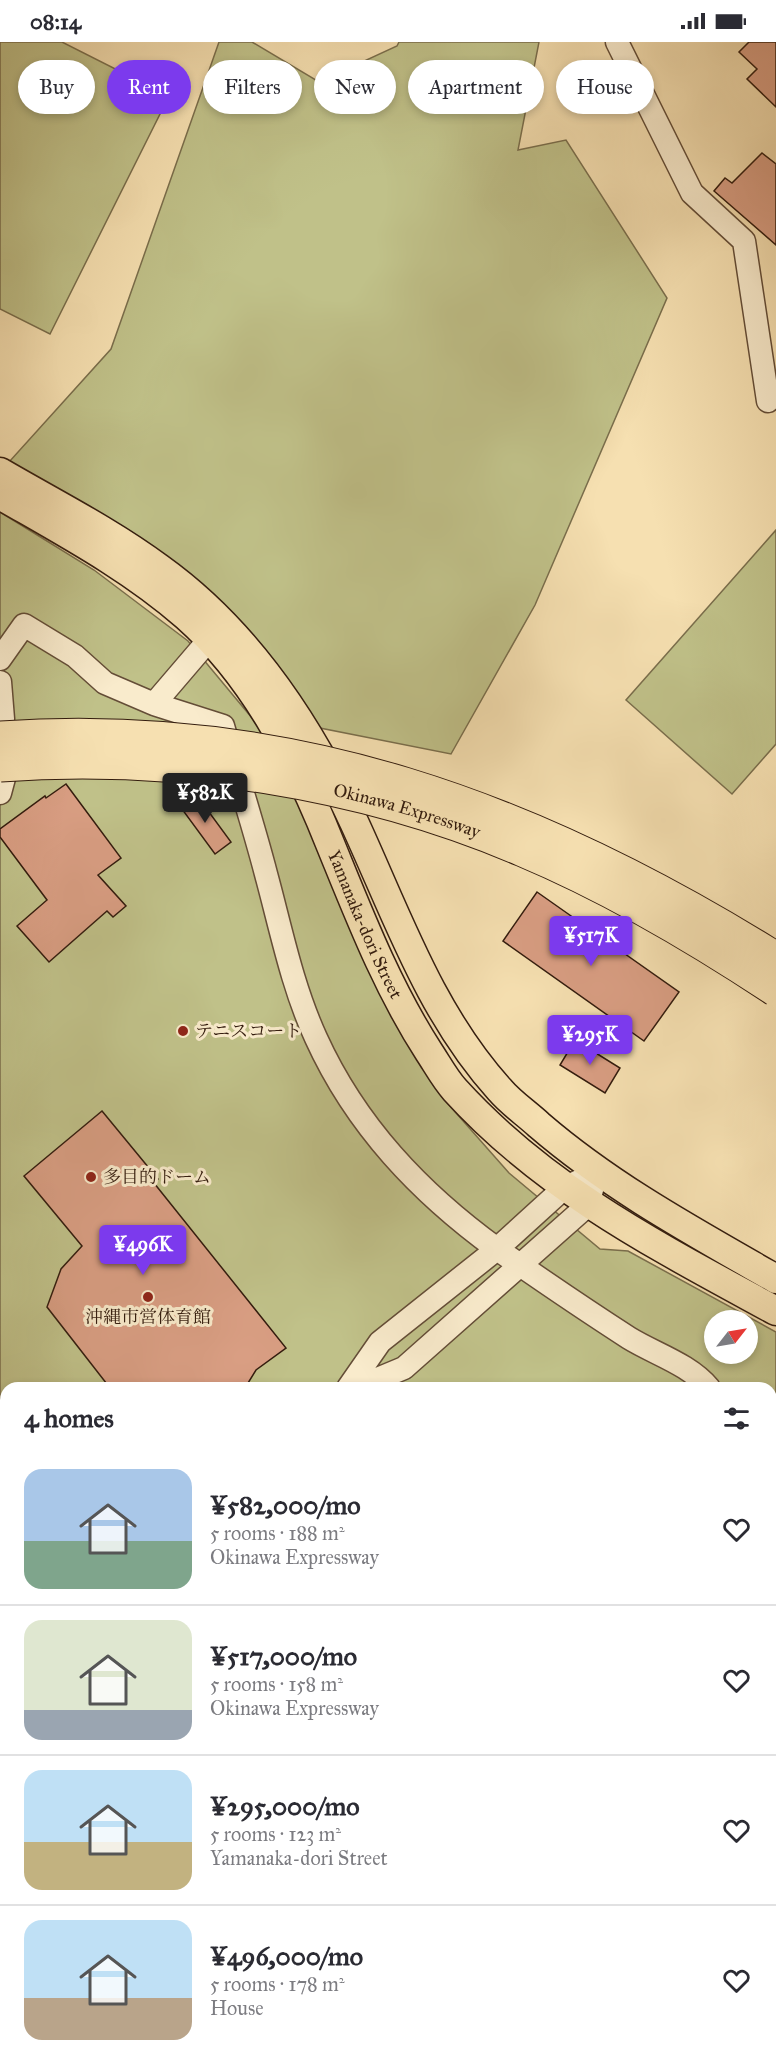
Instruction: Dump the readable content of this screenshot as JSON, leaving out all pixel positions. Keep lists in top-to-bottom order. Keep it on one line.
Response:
{"streets":{"highway":["Okinawa Expressway"],"main road":["Yamanaka-dori Street"]},"places":["テニスコート","多目的ドーム","沖縄市営体育館"],"north":"top right","page":{"status":"08:14","chip":["Buy","Rent","Filters","New","Apartment","House"],"price":["¥582K","¥517K","¥295K","¥496K"],"heading":"4 homes","list":[{"name":"¥582,000/mo","note":"5 rooms · 188 m² · Okinawa Expressway"},{"name":"¥517,000/mo","note":"5 rooms · 158 m² · Okinawa Expressway"},{"name":"¥295,000/mo","note":"5 rooms · 123 m² · Yamanaka-dori Street"},{"name":"¥496,000/mo","note":"5 rooms · 178 m² · House"}]}}
